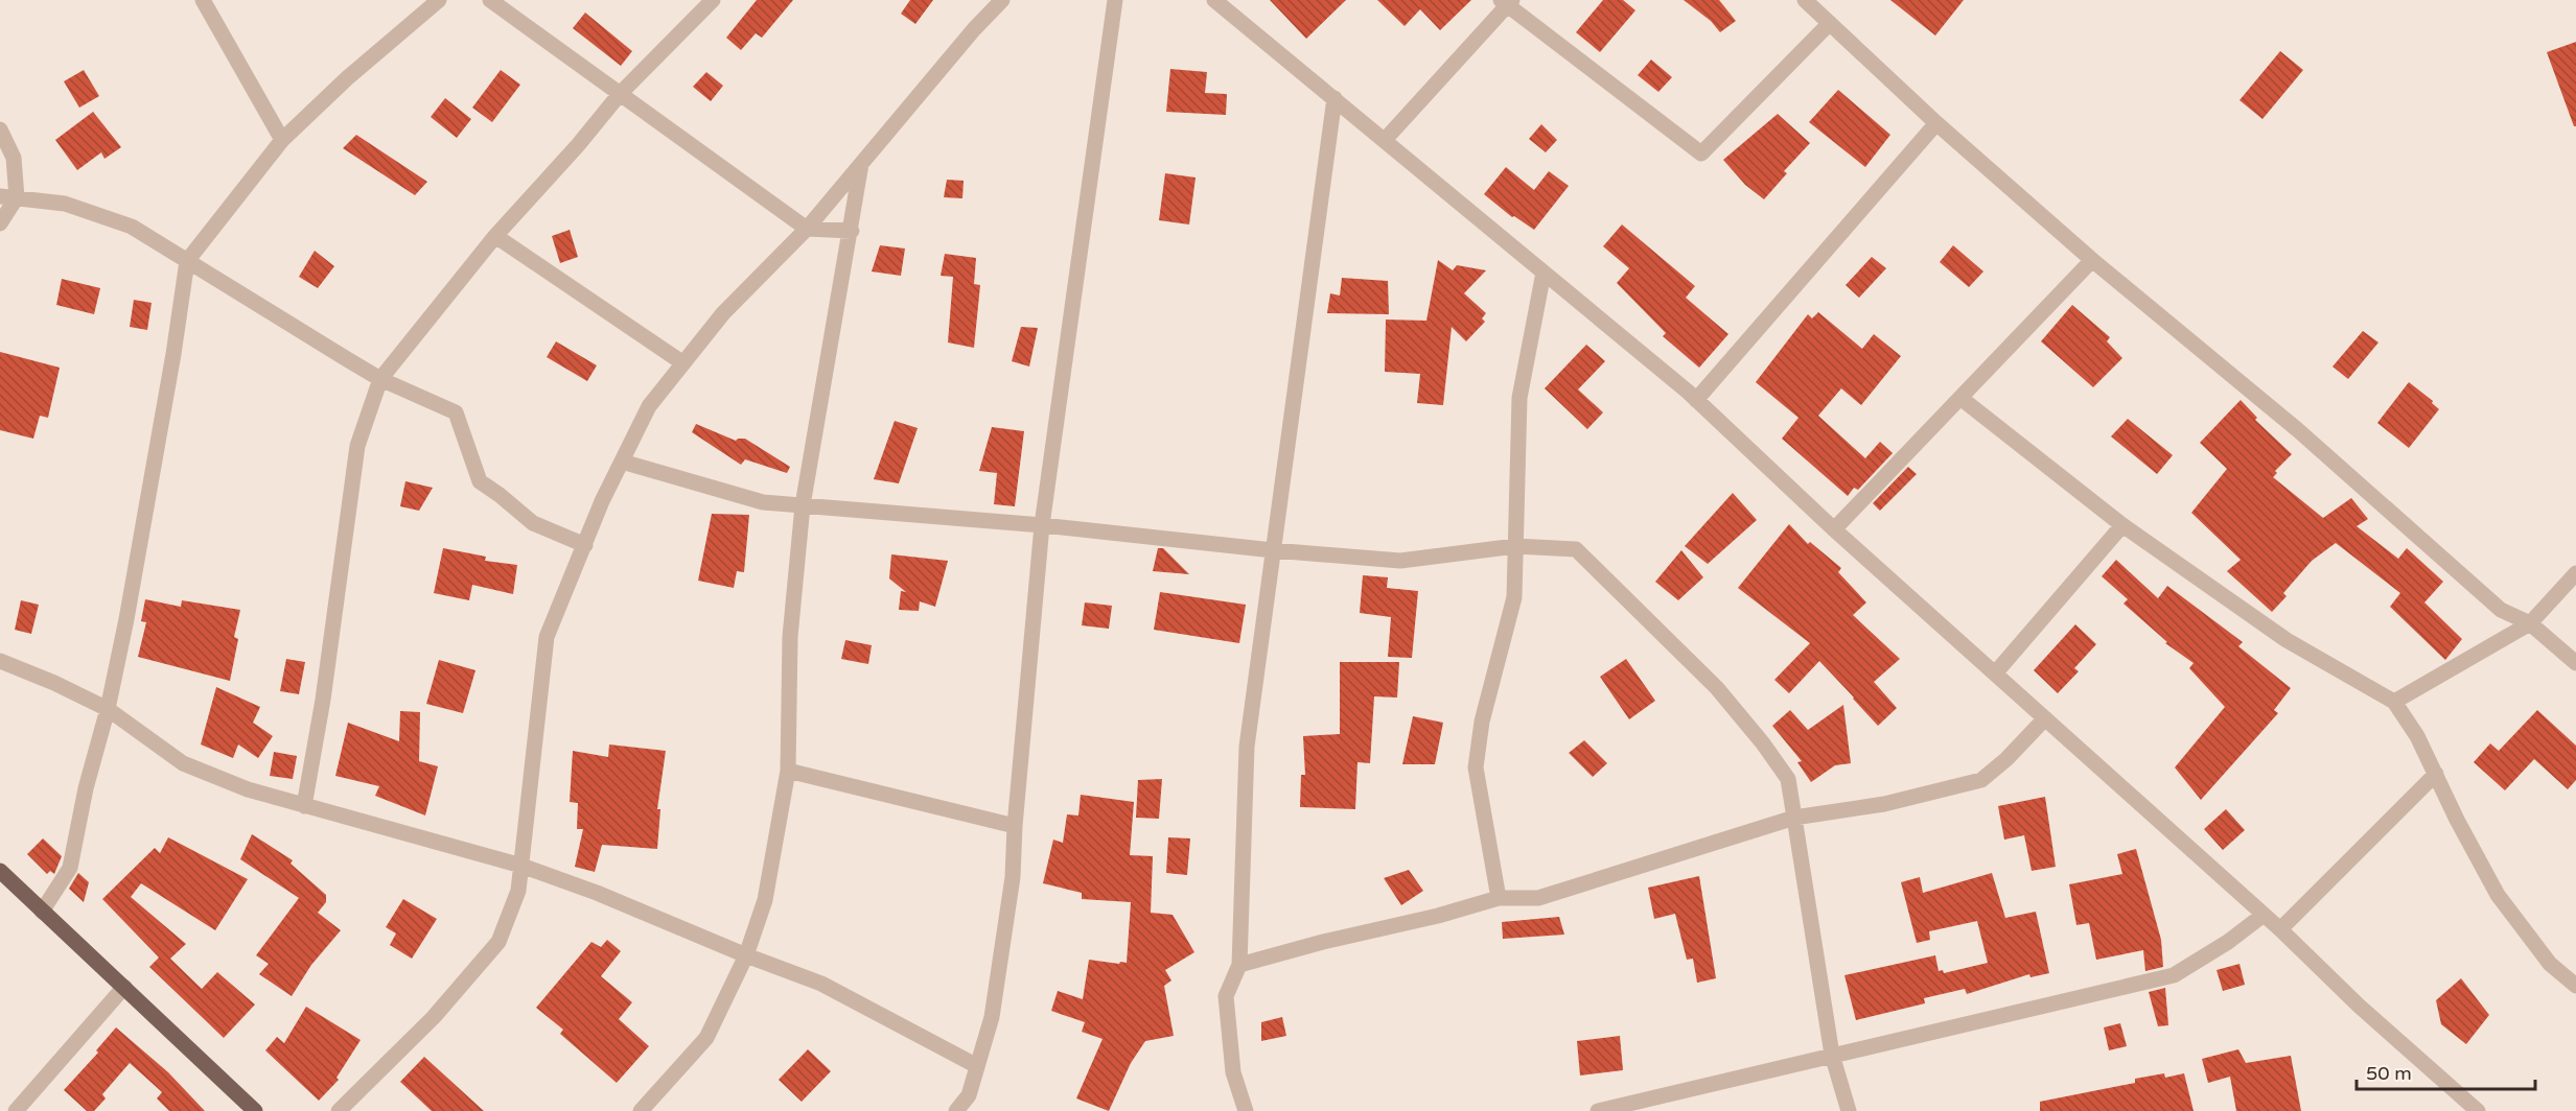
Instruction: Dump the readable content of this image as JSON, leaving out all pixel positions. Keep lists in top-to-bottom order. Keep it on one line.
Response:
{"scale_bar":"50 m"}
